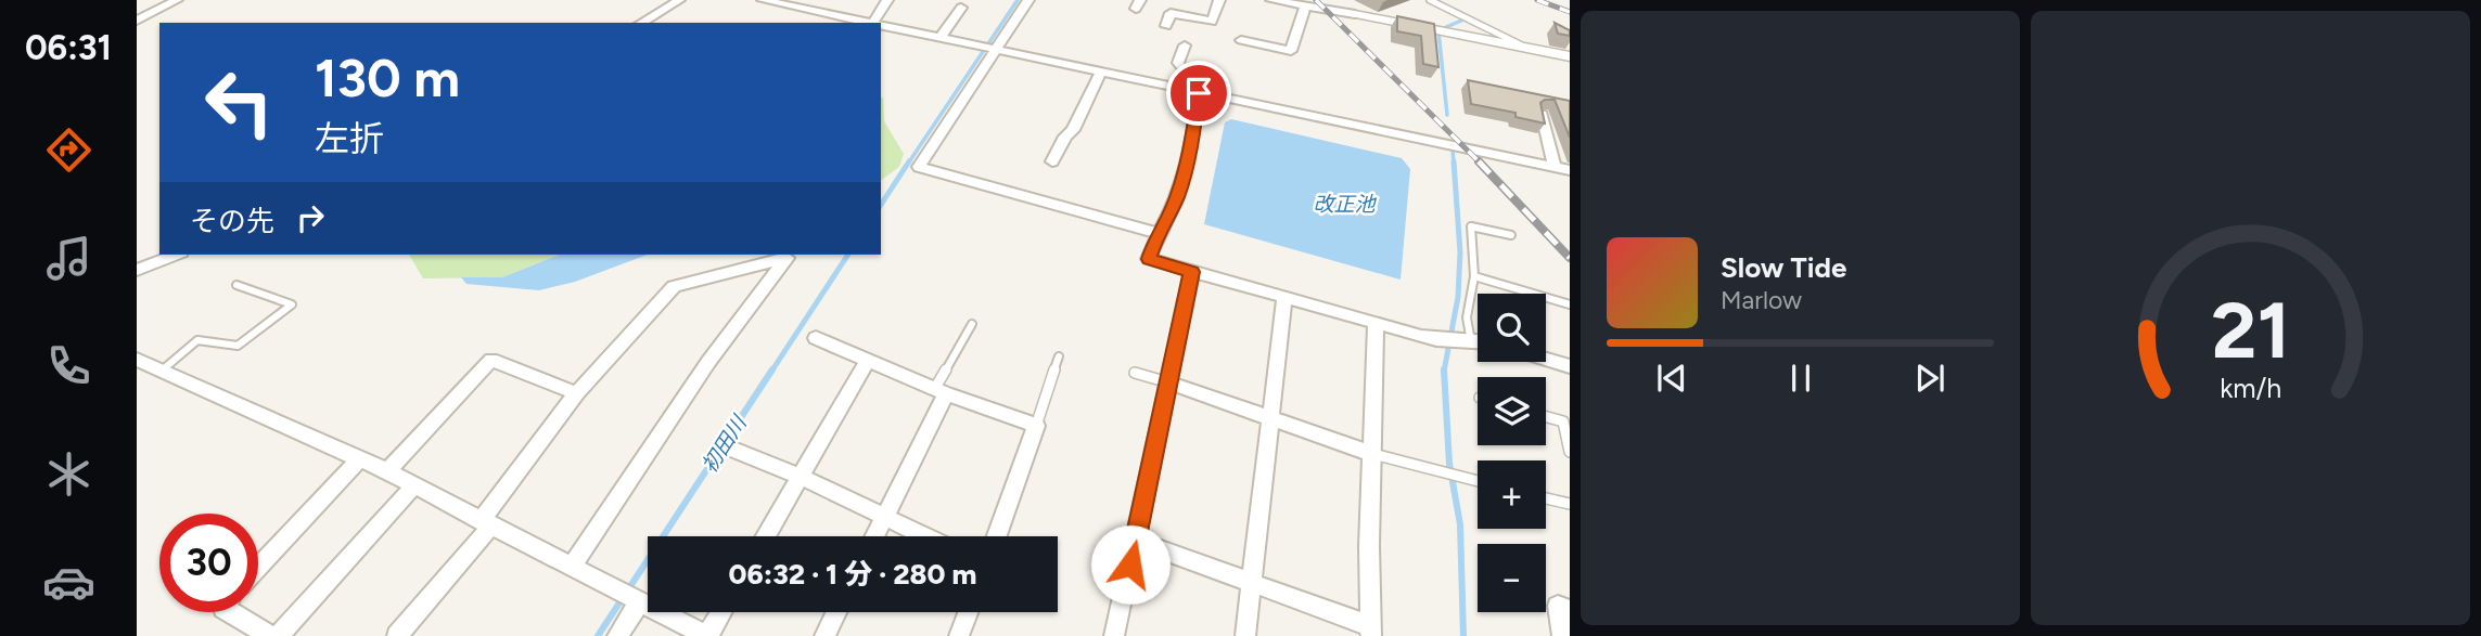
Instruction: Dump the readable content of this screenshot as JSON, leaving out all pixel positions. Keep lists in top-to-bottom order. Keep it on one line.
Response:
{"water":["改正池","初田川"],"page":{"tabs":"06:31","turn":["130 m","左折"],"then":"その先","song":["Slow Tide","Marlow"],"map_buttons":["+","−"],"limit":"30","trip":"06:32 · 1 分 · 280 m","gauge":["21","km/h"]}}
